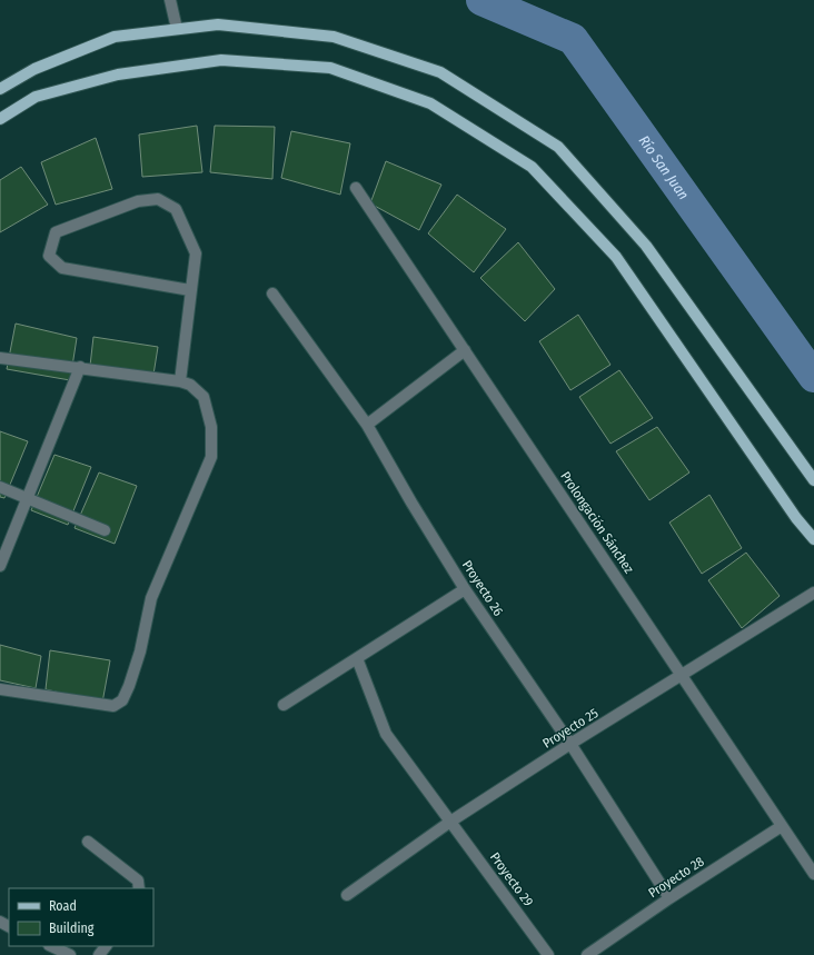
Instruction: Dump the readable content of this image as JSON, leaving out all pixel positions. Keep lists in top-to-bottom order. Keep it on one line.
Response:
{"streets":{"street":["Prolongación Sánchez","Proyecto 26","Proyecto 25","Proyecto 28","Proyecto 29"]},"crossings":[["Prolongación Sánchez","Proyecto 25"],["Prolongación Sánchez","Proyecto 28"],["Proyecto 26","Proyecto 25"],["Proyecto 26","Proyecto 28"],["Proyecto 25","Proyecto 29"]],"water":["Río San Juan"],"legend":["Road","Building"]}
